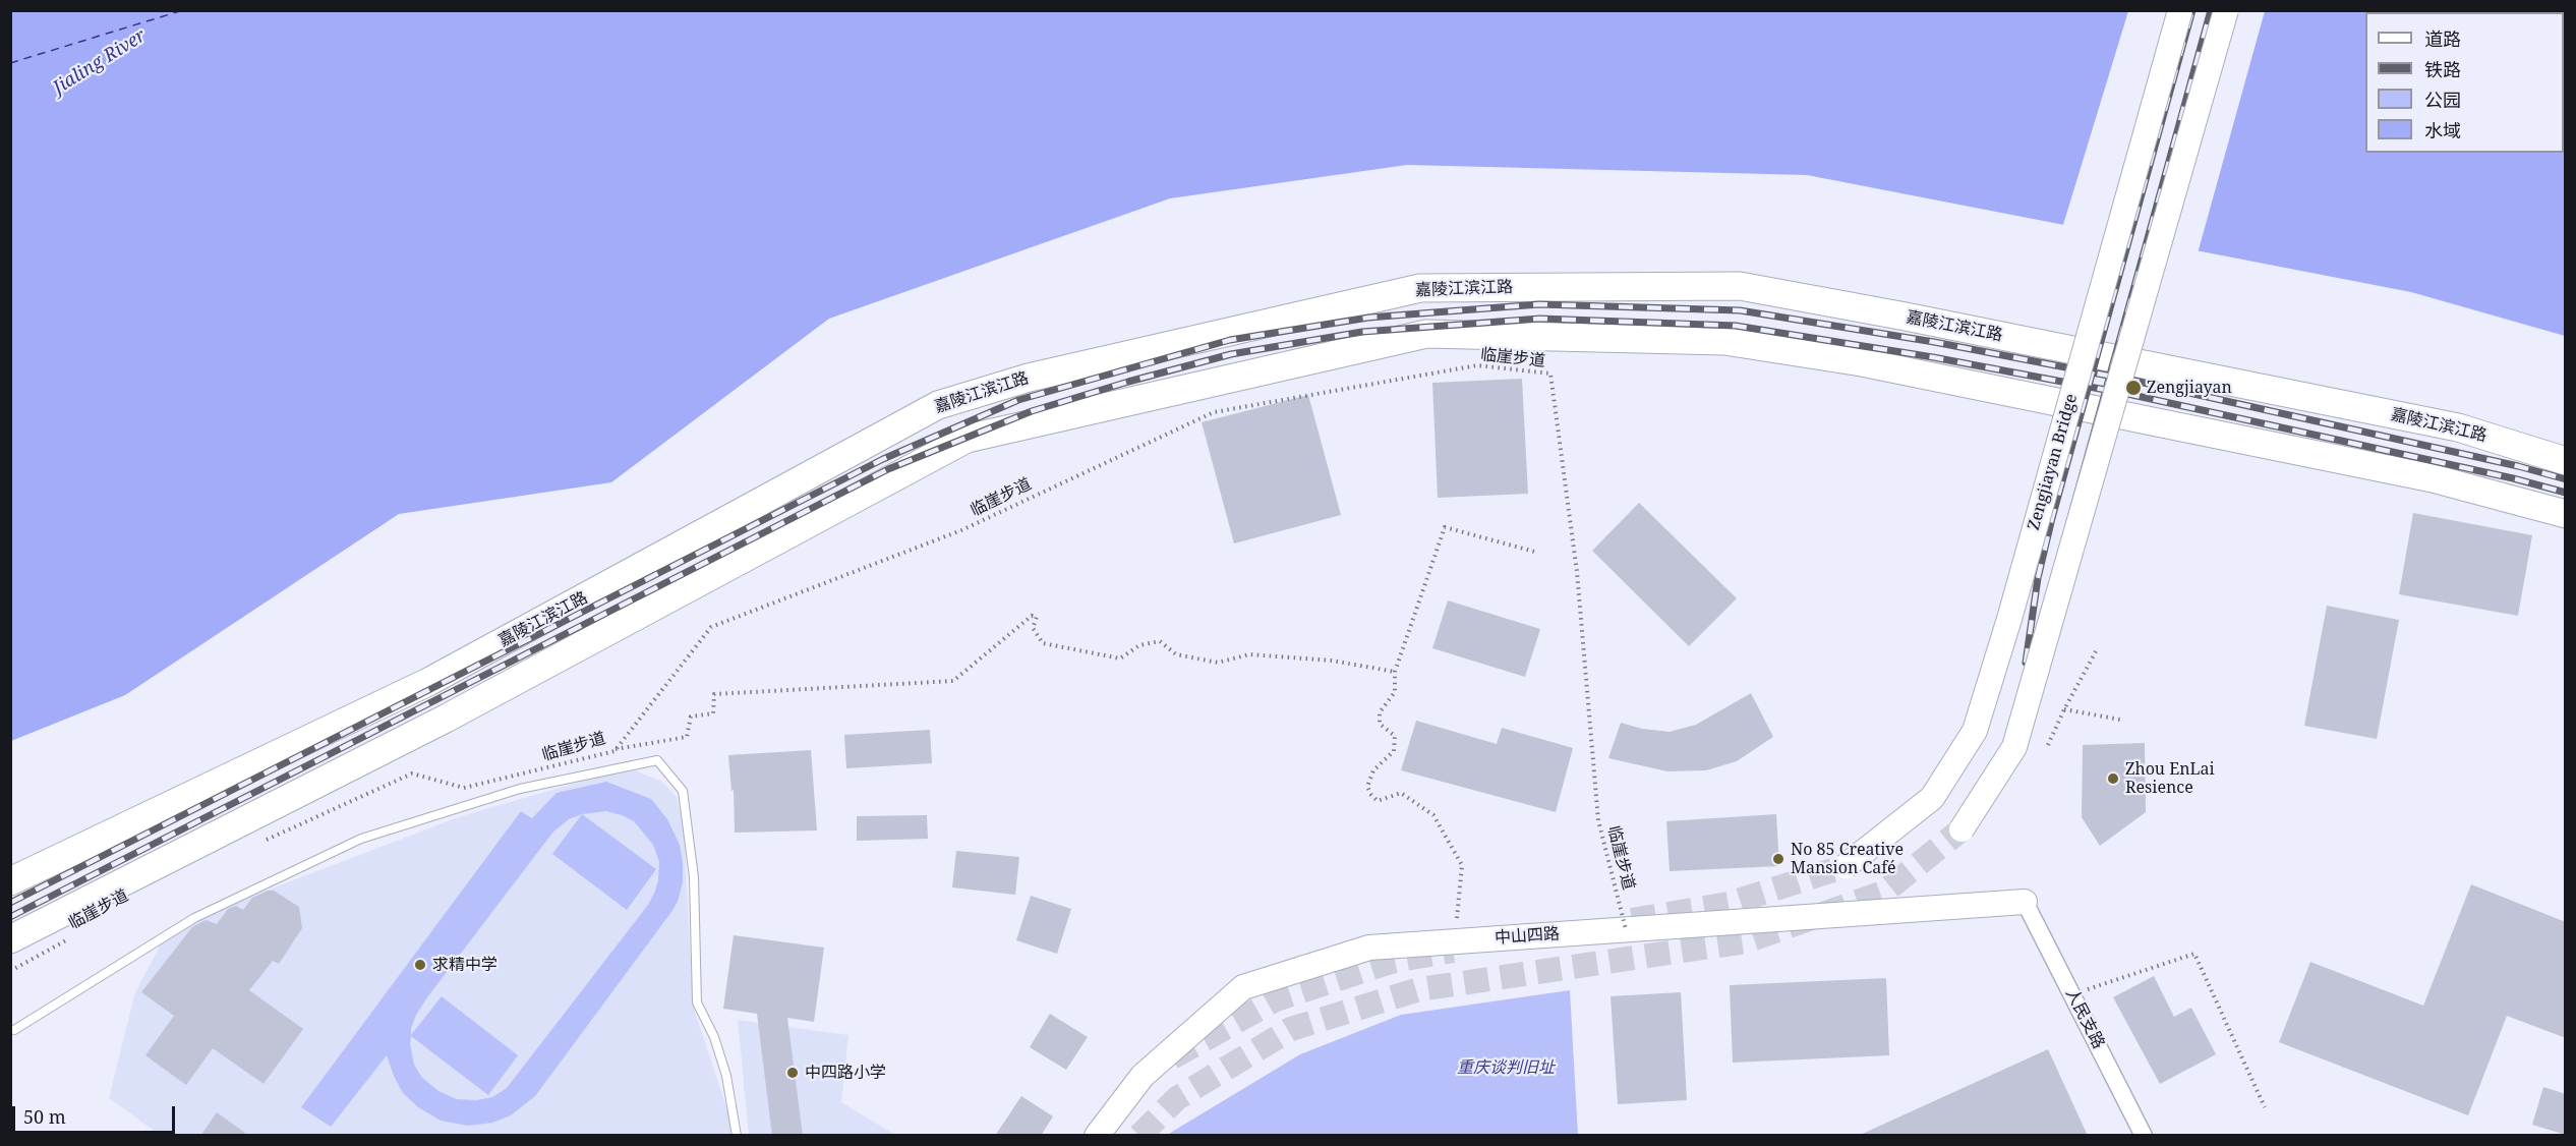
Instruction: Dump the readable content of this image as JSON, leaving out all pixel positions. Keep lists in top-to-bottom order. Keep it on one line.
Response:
{"streets":{"main road":["嘉陵江滨江路","Zengjiayan Bridge","中山四路"],"street":["人民支路"],"path":["临崖步道"]},"crossings":[["临崖步道","中山四路"],["中山四路","人民支路"]],"water":["Jialing River"],"parks":["重庆谈判旧址"],"places":["Zengjiayan","Zhou EnLai Resience","No 85 Creative Mansion Café","求精中学","中四路小学"],"legend":["道路","铁路","公园","水域"],"scale_bar":"50 m"}
